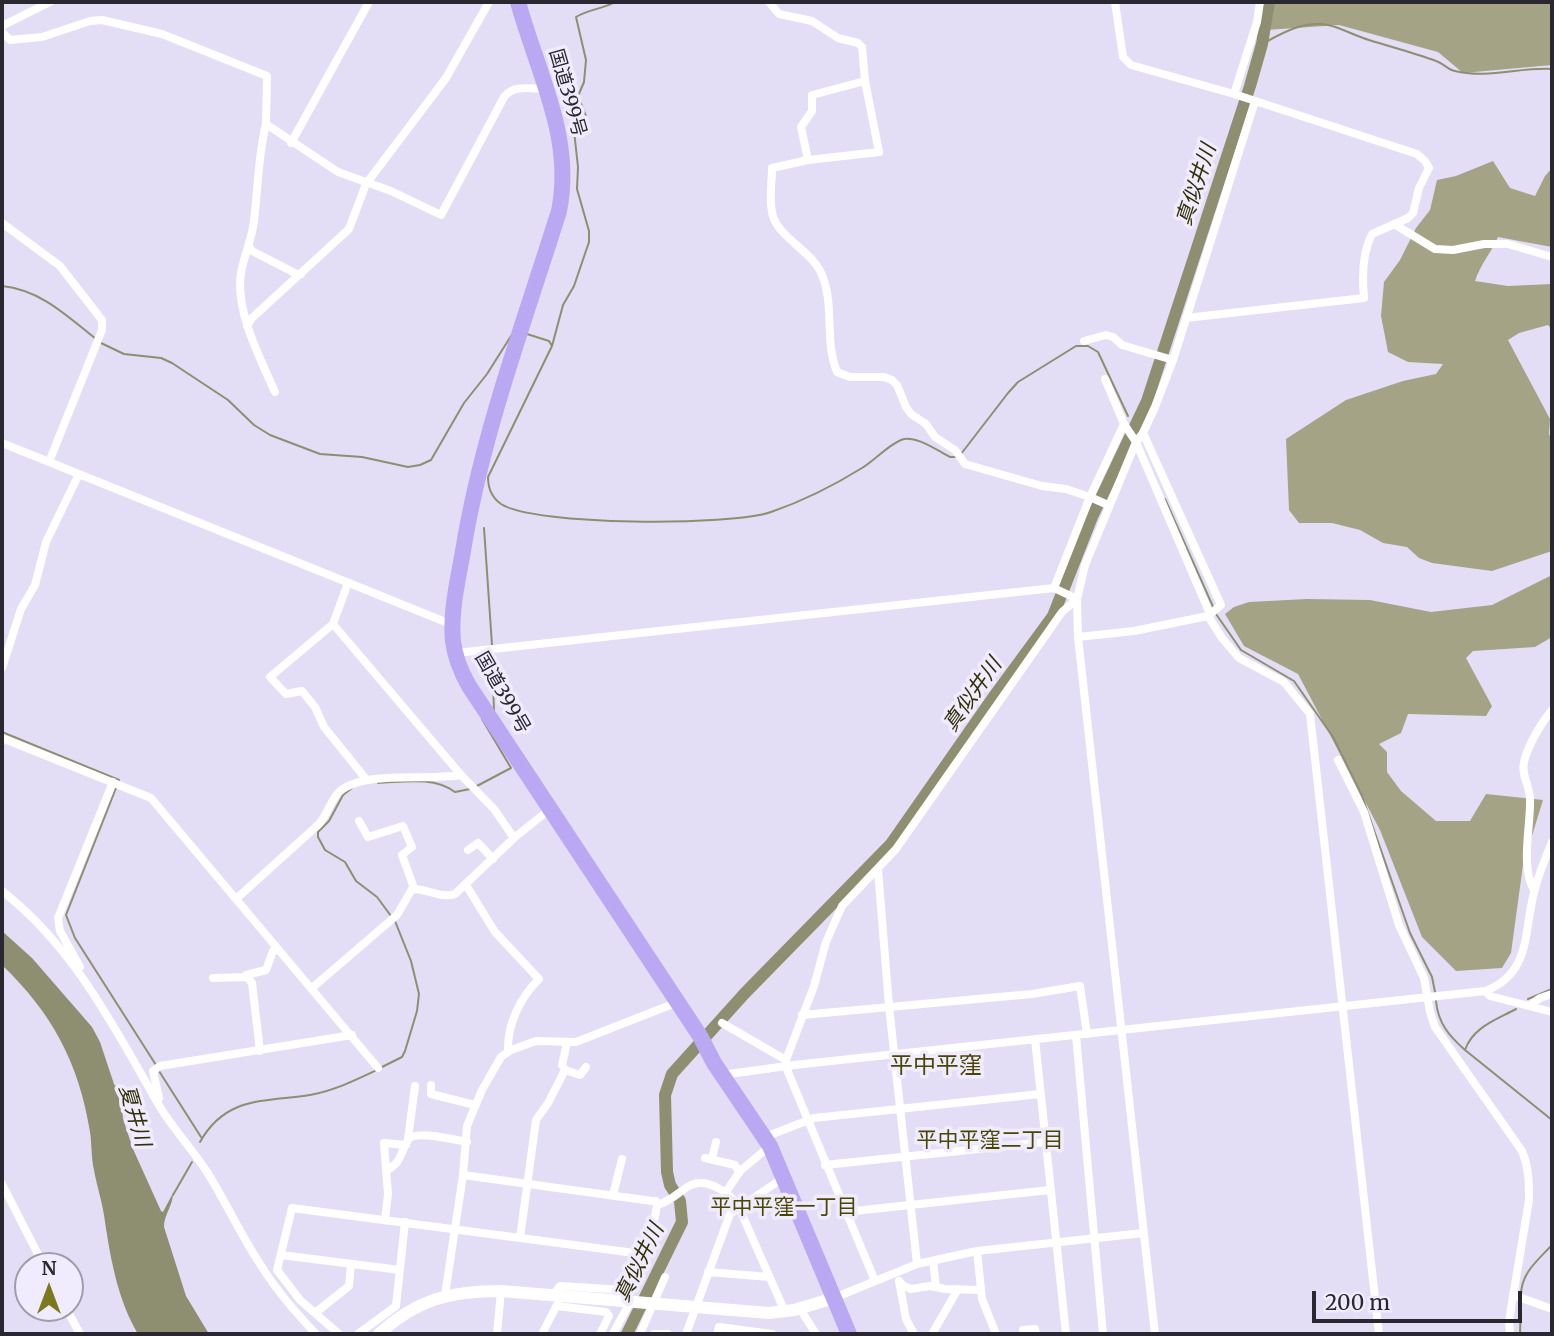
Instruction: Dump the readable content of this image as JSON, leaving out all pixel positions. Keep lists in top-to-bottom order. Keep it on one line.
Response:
{"streets":{"highway":["国道399号"]},"districts":["平中平窪","平中平窪二丁目","平中平窪一丁目"],"water":["真似井川","夏井川"],"scale_bar":"200 m","north":"top"}
